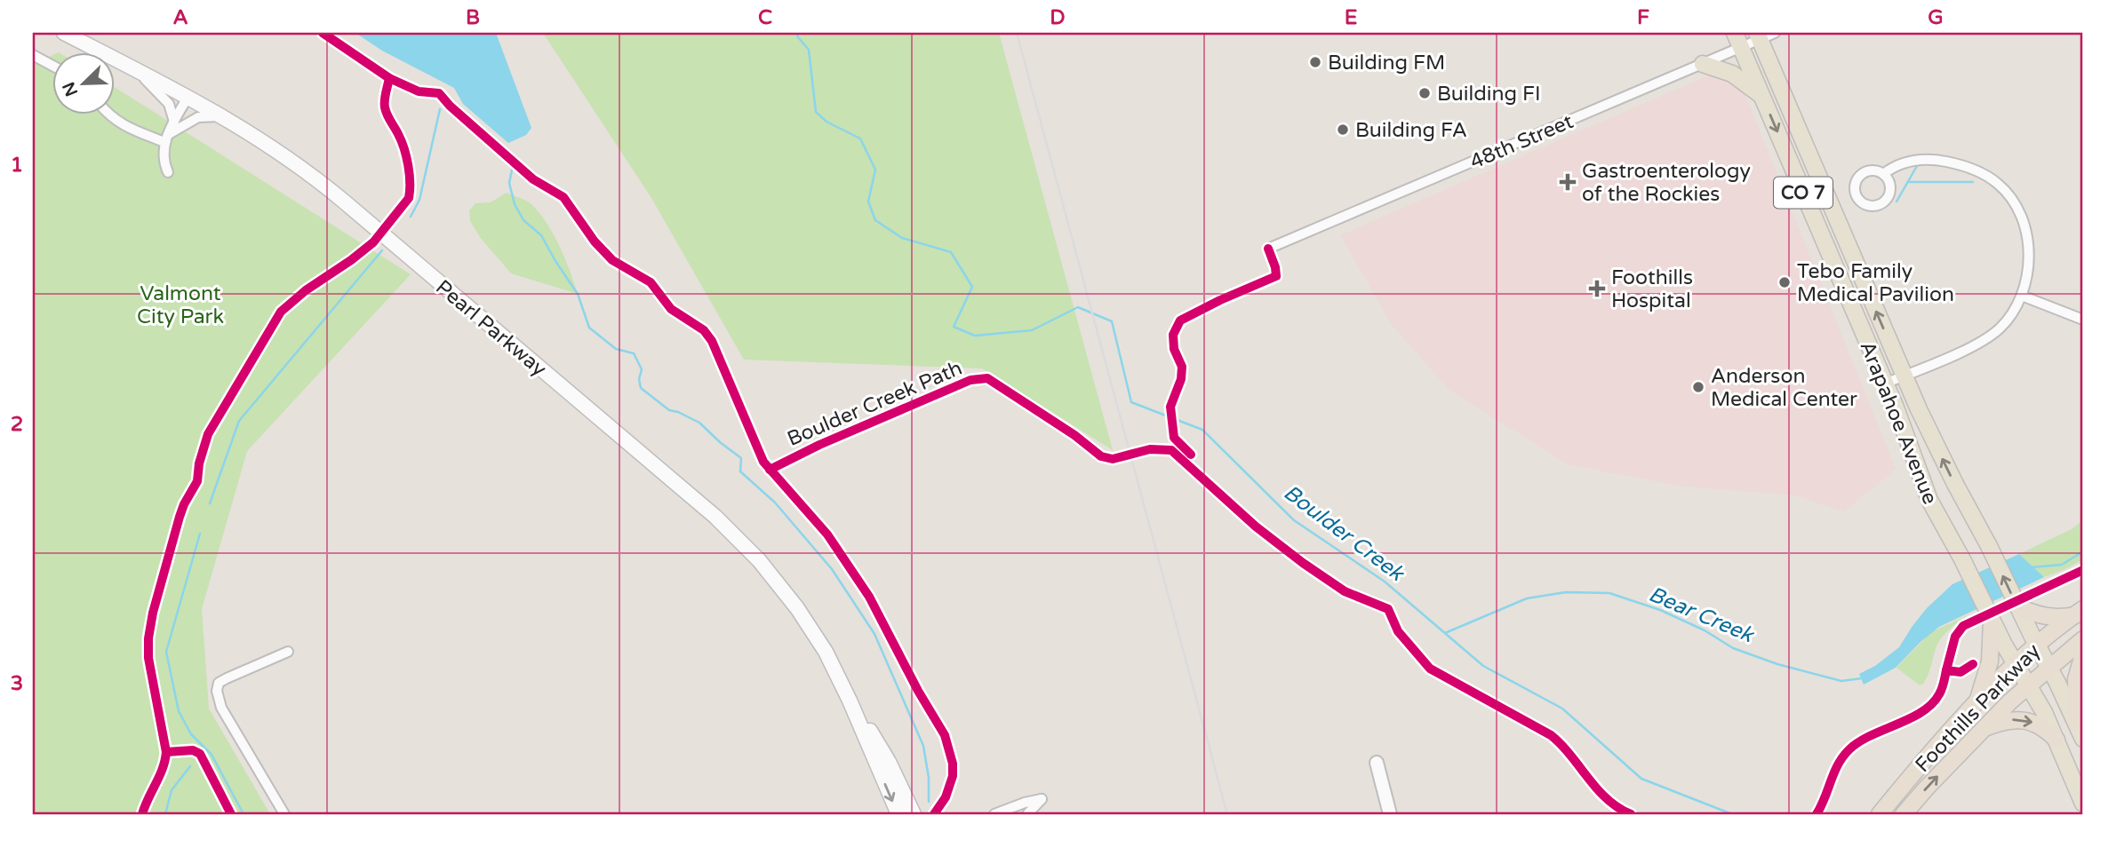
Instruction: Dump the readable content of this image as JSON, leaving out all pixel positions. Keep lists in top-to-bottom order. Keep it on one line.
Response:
{"streets":{"highway":["Foothills Parkway"],"main road":["CO 7","Pearl Parkway","Arapahoe Avenue"],"street":["48th Street"],"cycle path":["Boulder Creek Path"]},"crossings":[["48th Street","Arapahoe Avenue"],["Arapahoe Avenue","Foothills Parkway"]],"water":["Boulder Creek","Bear Creek"],"parks":["Valmont City Park"],"places":{"other":["Building FM","Building FI","Building FA","Tebo Family Medical Pavilion","Anderson Medical Center"],"health":["Gastroenterology of the Rockies","Foothills Hospital"]},"north":"bottom left","grid":{"columns":["A","B","C","D","E","F","G"],"rows":["1","2","3"]}}
